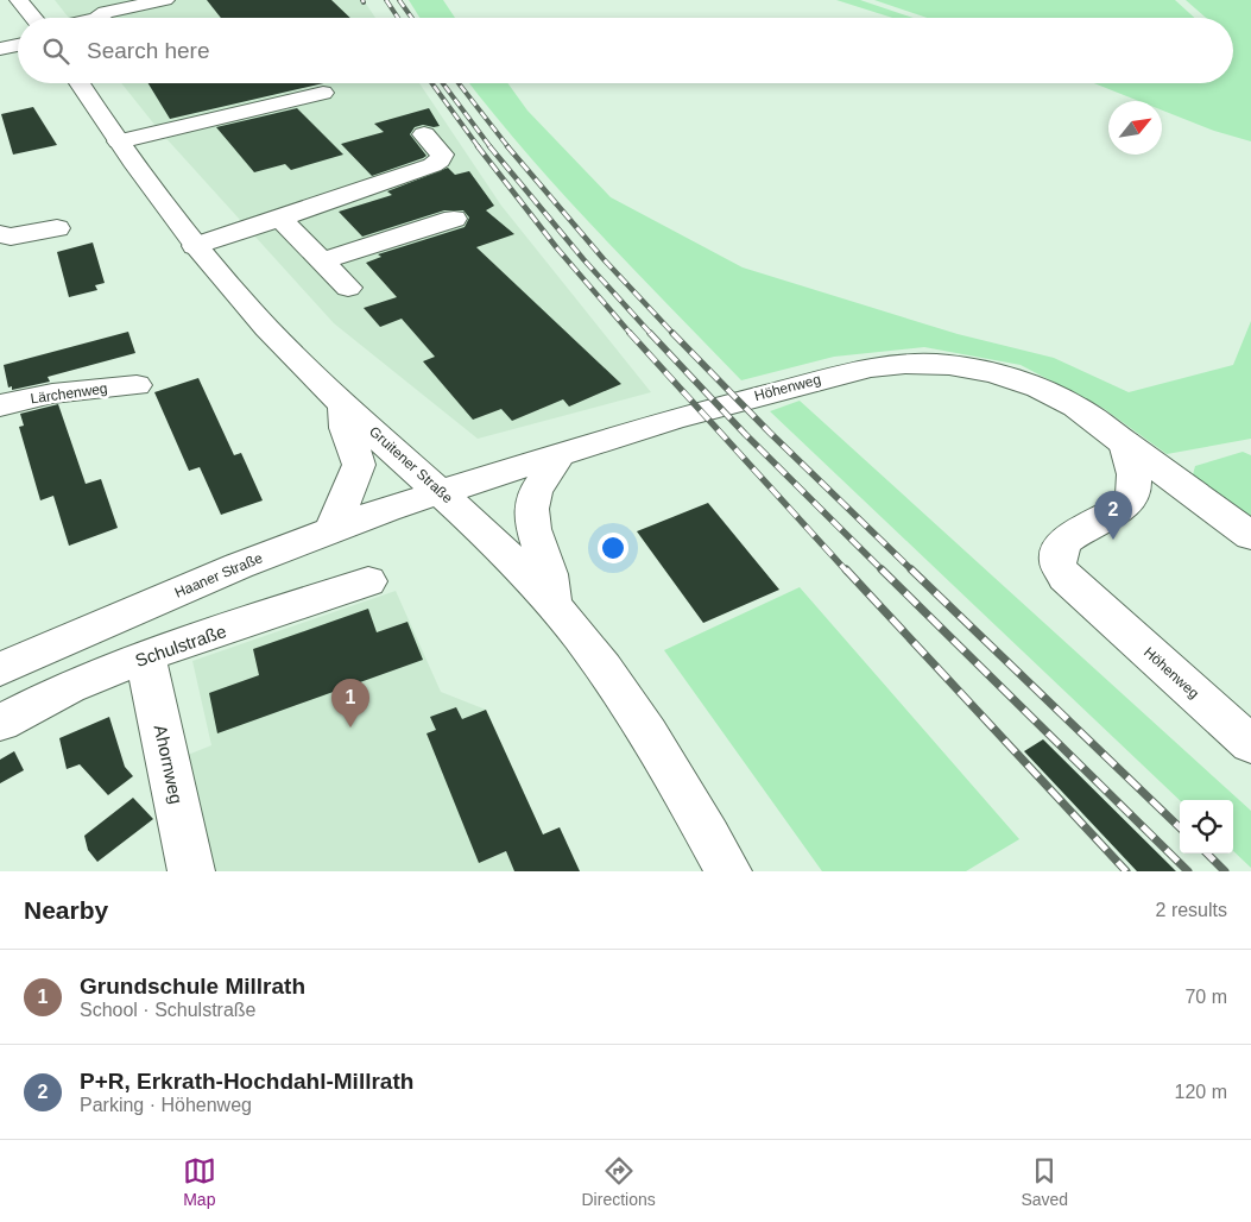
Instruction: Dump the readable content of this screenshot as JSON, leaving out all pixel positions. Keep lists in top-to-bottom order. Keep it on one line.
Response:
{"streets":{"main road":["Höhenweg","Lärchenweg","Gruitener Straße","Haaner Straße","Schulstraße","Ahornweg"]},"crossings":[["Höhenweg","Gruitener Straße"],["Höhenweg","Haaner Straße"],["Gruitener Straße","Haaner Straße"],["Schulstraße","Ahornweg"]],"north":"top right","page":{"search":"Search here","pins":["2","1"],"heading":["Nearby","2 results"],"list":[{"mark":"1","name":"Grundschule Millrath","note":"School · Schulstraße","value":"70 m"},{"mark":"2","name":"P+R, Erkrath-Hochdahl-Millrath","note":"Parking · Höhenweg","value":"120 m"}],"nav":["Map","Directions","Saved"]}}
